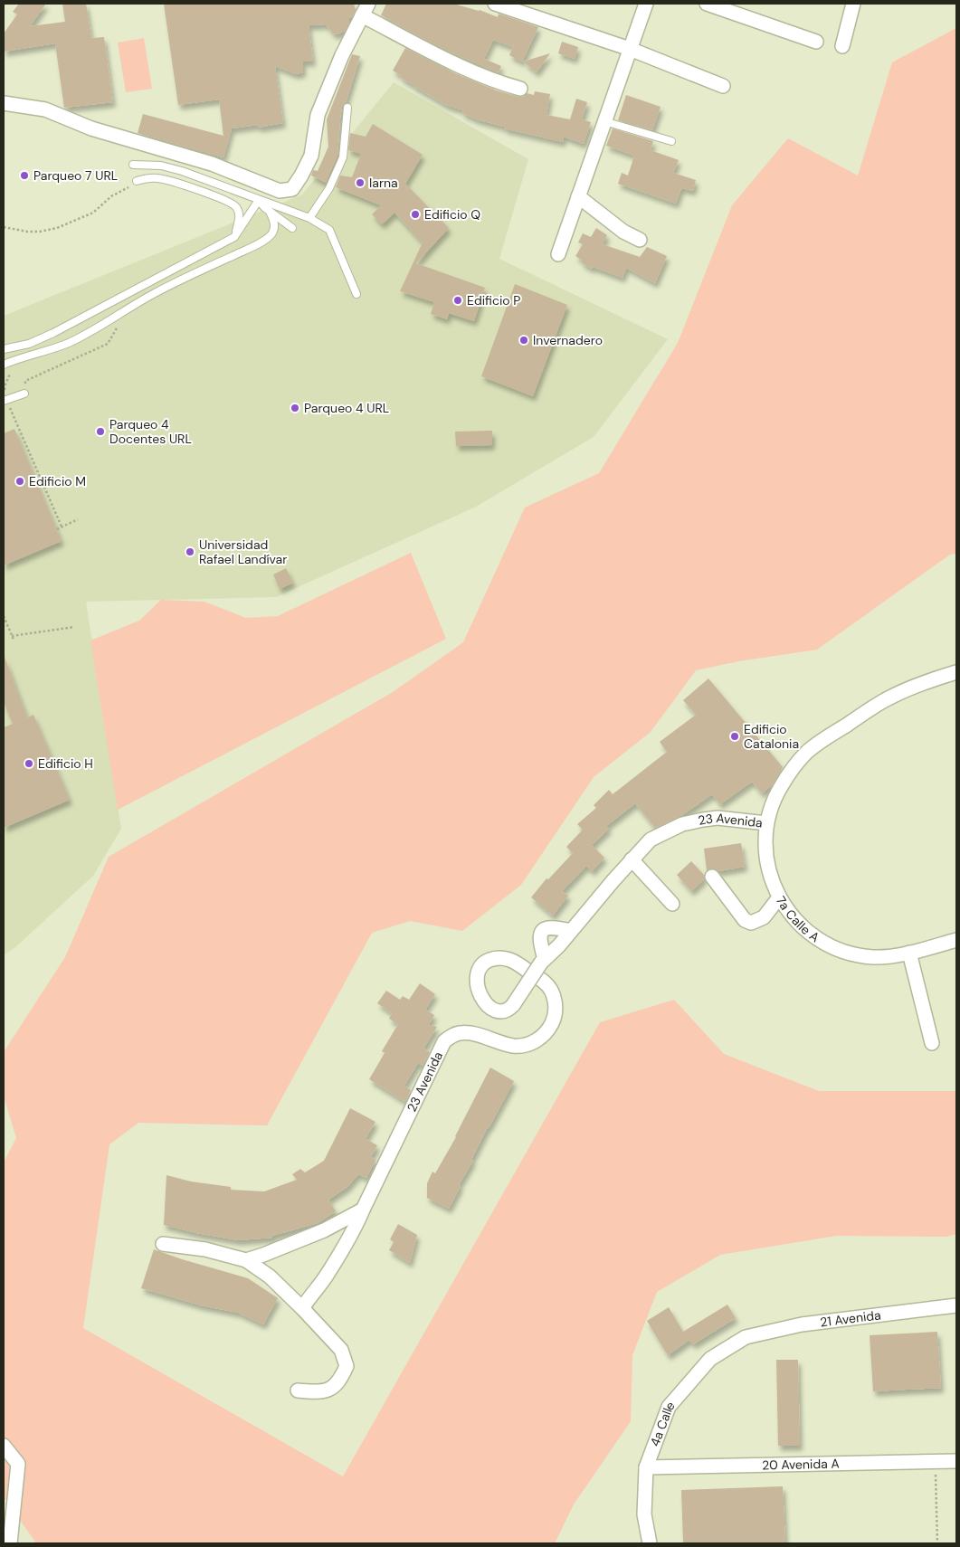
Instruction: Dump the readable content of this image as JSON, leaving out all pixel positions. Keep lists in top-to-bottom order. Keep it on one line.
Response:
{"streets":{"street":["23 Avenida","7a Calle A","21 Avenida","4a Calle","20 Avenida A"]},"crossings":[["23 Avenida","7a Calle A"],["21 Avenida","4a Calle"],["4a Calle","20 Avenida A"]],"places":["Parqueo 7 URL","Iarna","Edificio Q","Edificio P","Invernadero","Parqueo 4 URL","Parqueo 4 Docentes URL","Edificio M","Universidad Rafael Landívar","Edificio Catalonia","Edificio H"]}
